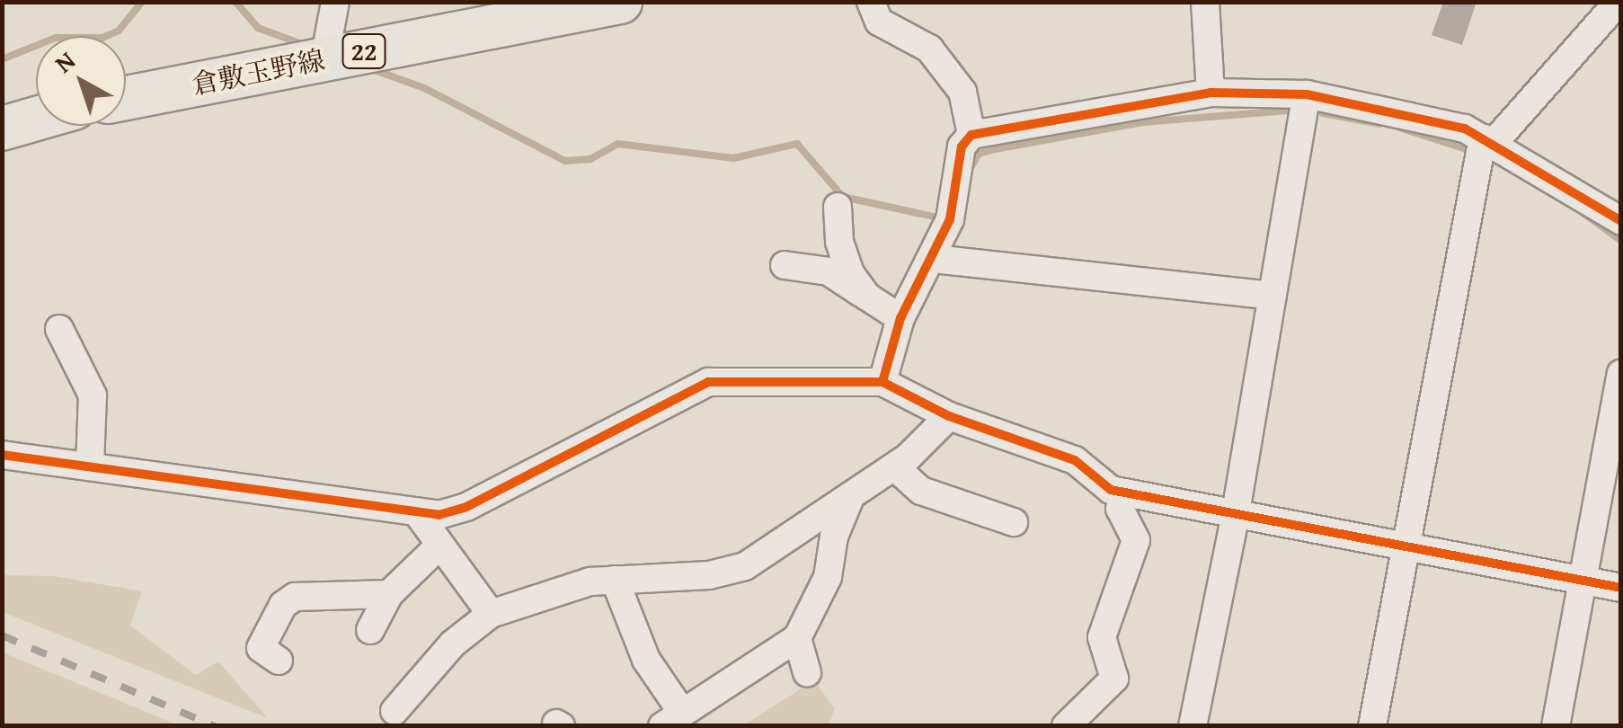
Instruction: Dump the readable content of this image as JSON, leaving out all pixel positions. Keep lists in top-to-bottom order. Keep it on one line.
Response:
{"streets":{"main road":["22","倉敷玉野線"]},"north":"top left"}
